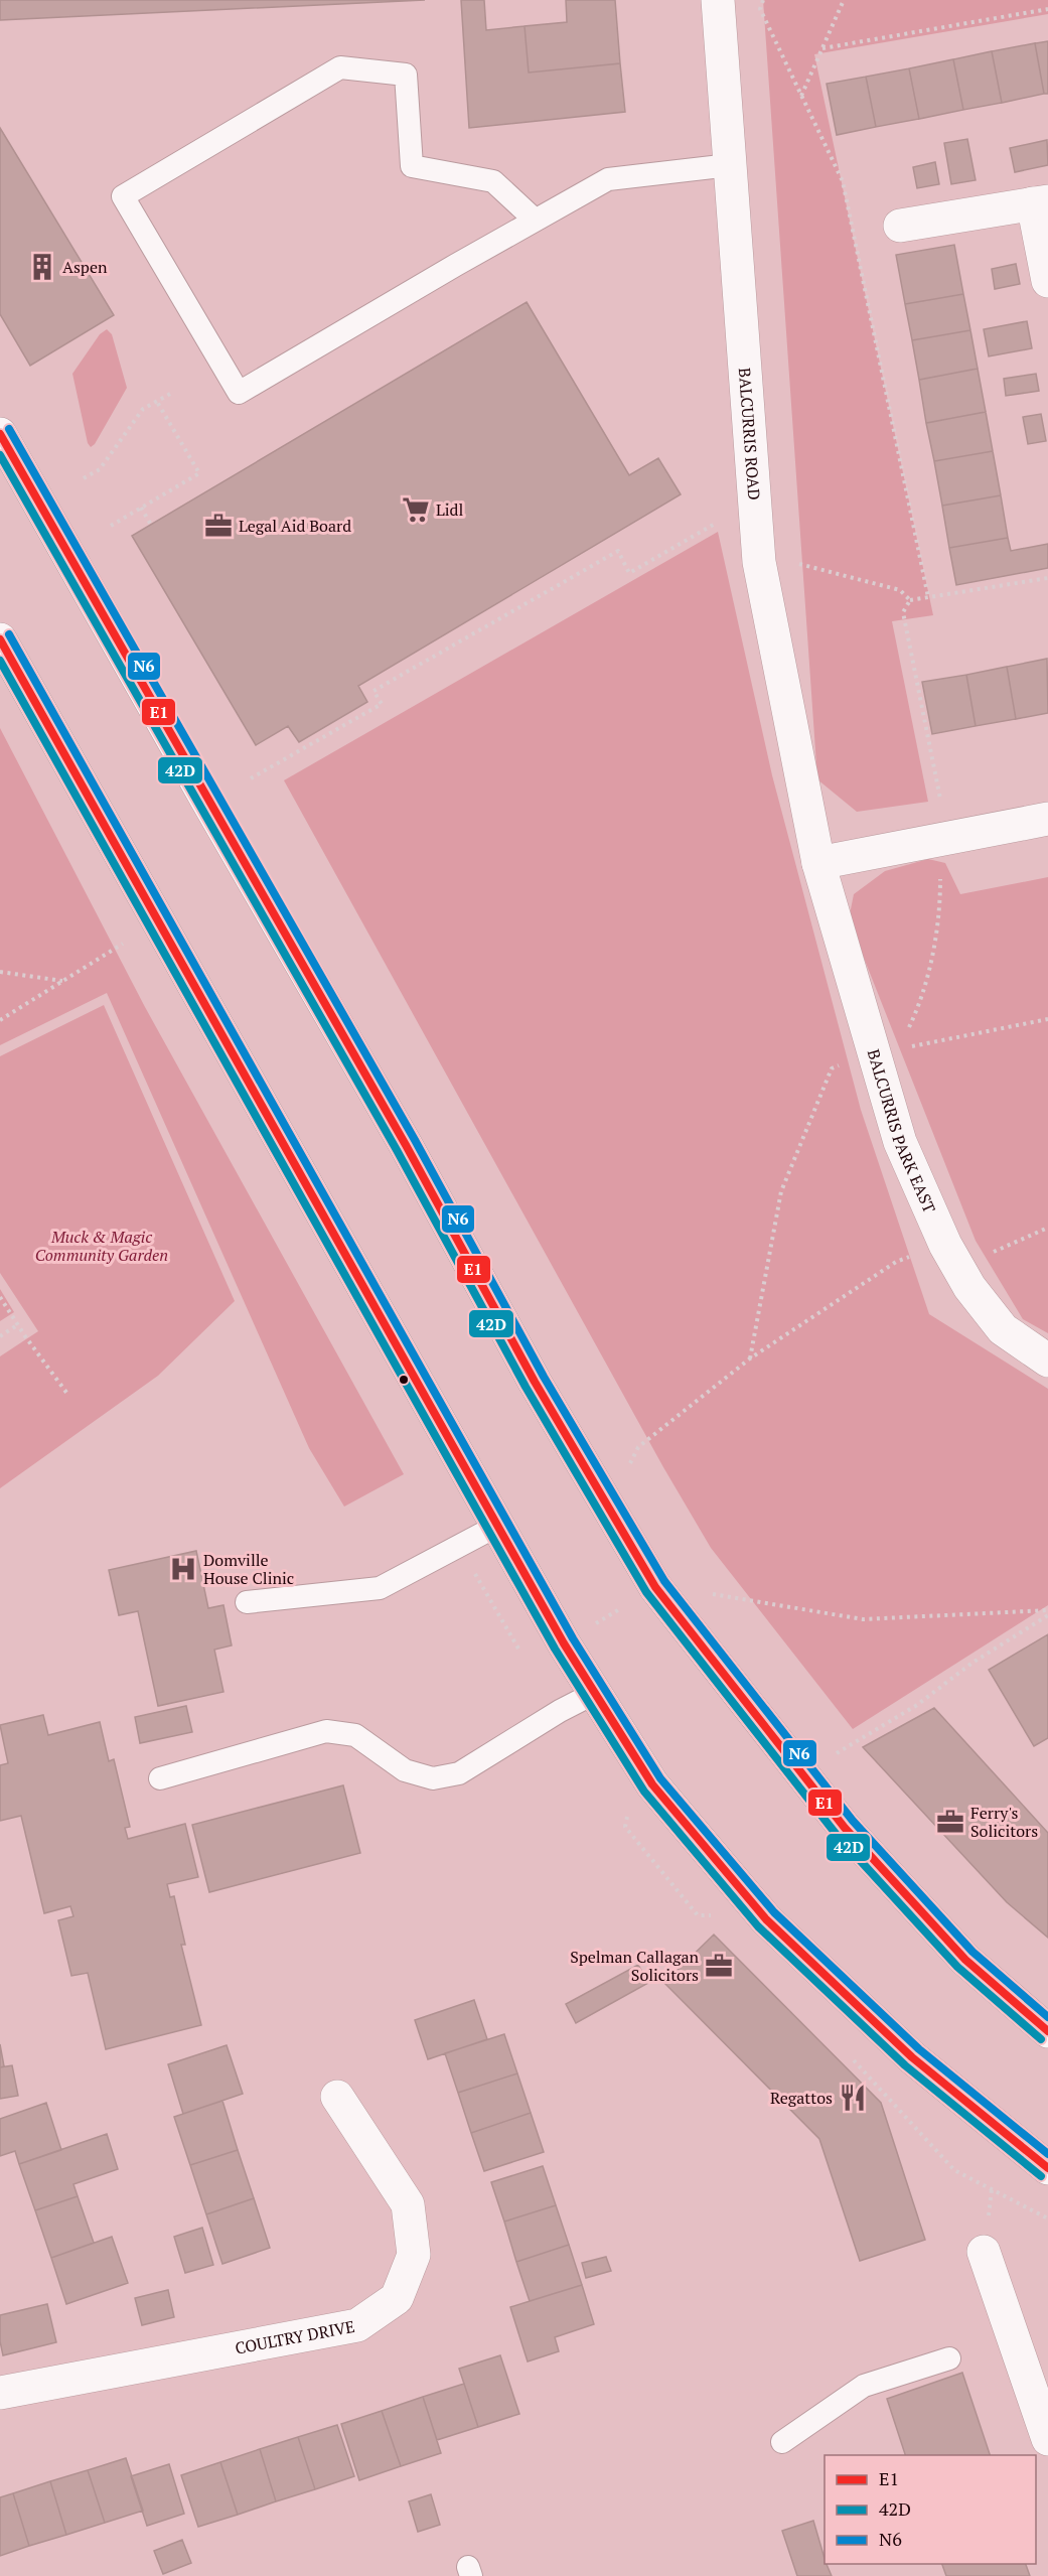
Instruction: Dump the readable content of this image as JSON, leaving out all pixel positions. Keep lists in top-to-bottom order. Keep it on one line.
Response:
{"streets":{"main road":["BALCURRIS ROAD","BALCURRIS PARK EAST","COULTRY DRIVE"]},"crossings":[["BALCURRIS ROAD","BALCURRIS PARK EAST"]],"parks":["Muck & Magic Community Garden"],"places":{"building":["Aspen"],"supermarket":["Lidl"],"office":["Legal Aid Board","Ferry's Solicitors","Spelman Callagan Solicitors"],"hospital":["Domville House Clinic"],"restaurant":["Regattos"]},"lines":["transit line N6","transit line E1","transit line 42D"],"legend":["E1","42D","N6"]}
